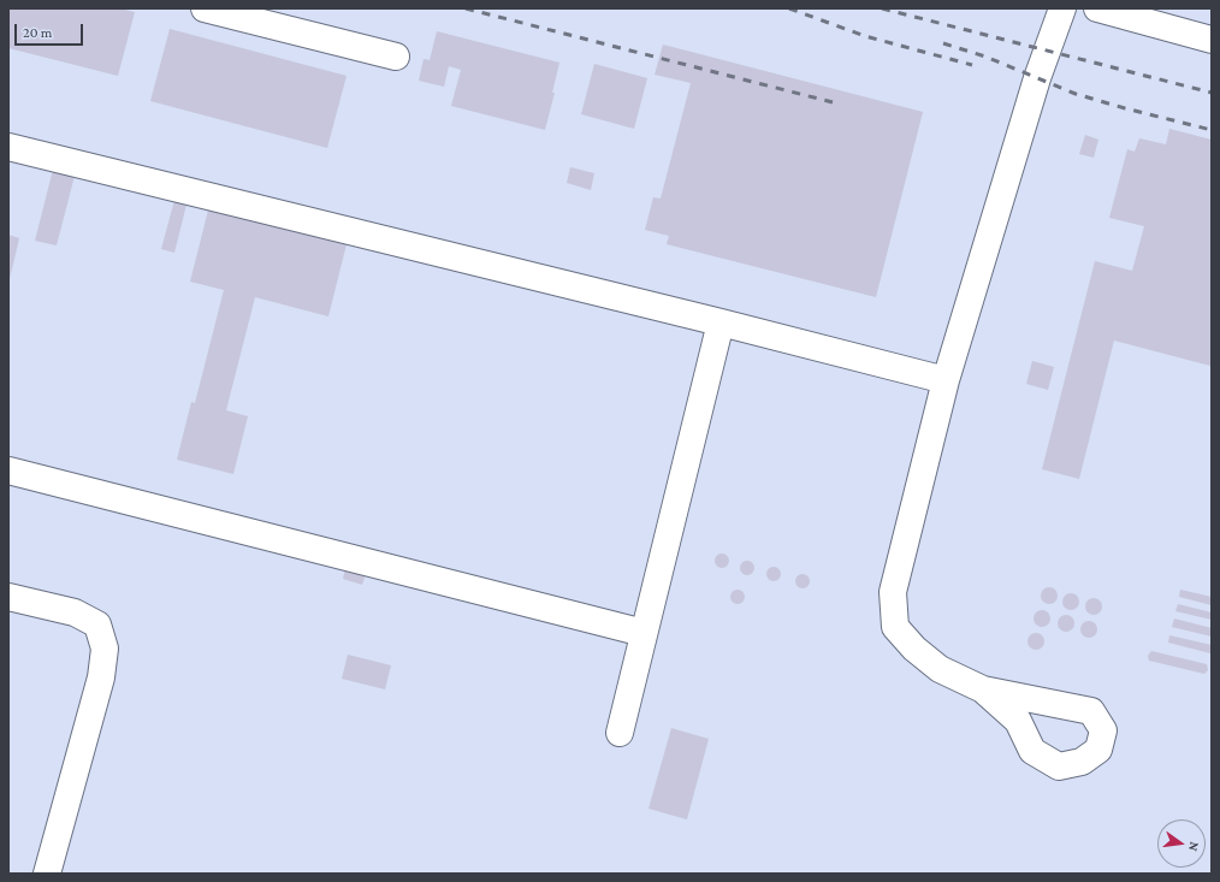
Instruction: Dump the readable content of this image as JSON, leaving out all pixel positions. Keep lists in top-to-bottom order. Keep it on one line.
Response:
{"scale_bar":"20 m","north":"right"}
